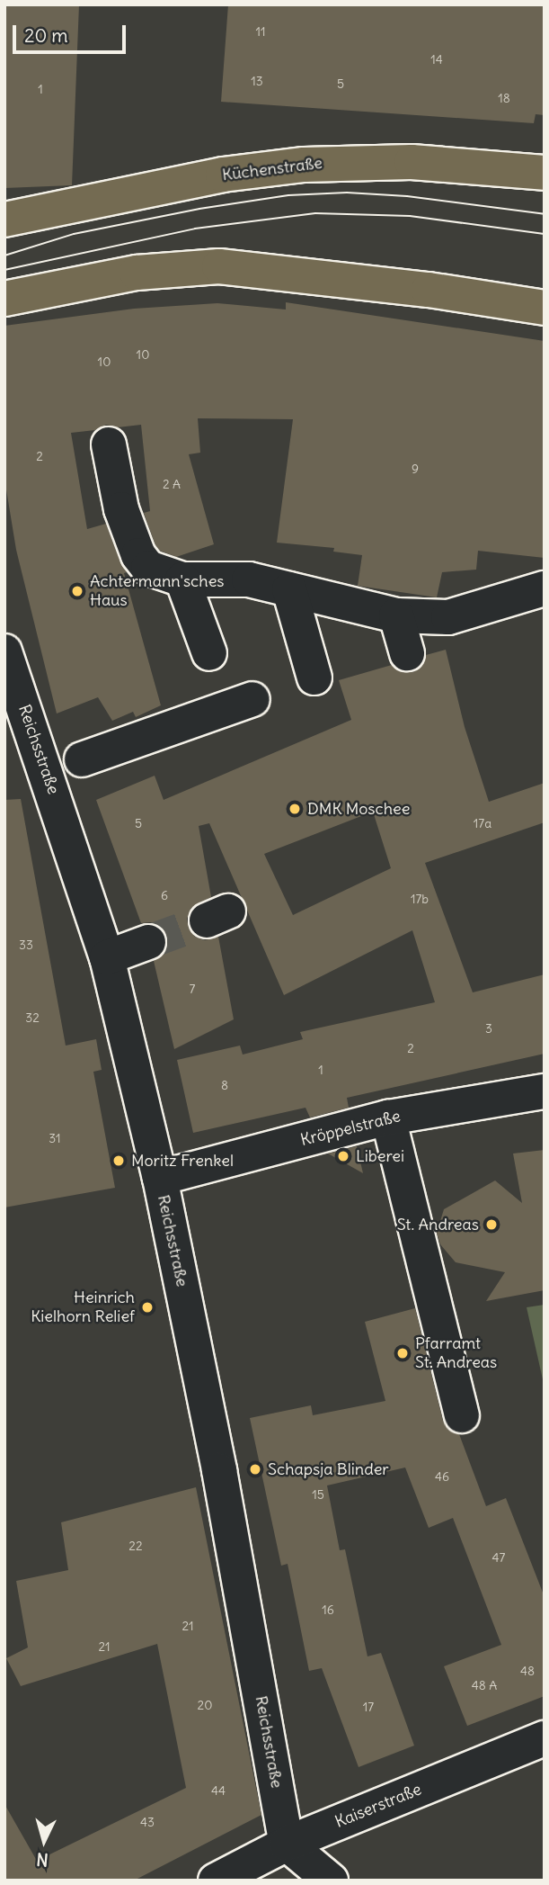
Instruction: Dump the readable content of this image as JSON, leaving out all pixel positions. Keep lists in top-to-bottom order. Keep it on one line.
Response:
{"streets":{"main road":["Küchenstraße"],"street":["Reichsstraße","Kröppelstraße","Kaiserstraße"]},"crossings":[["Reichsstraße","Kröppelstraße"],["Reichsstraße","Kaiserstraße"]],"places":["Achtermann'sches Haus","DMK Moschee","Liberei","Moritz Frenkel","St. Andreas","Heinrich Kielhorn Relief","Pfarramt St. Andreas","Schapsja Blinder"],"house_numbers":["11","14","13","5","1","18","10","10","2","9","2 A","5","17a","6","17b","33","7","32","3","2","1","8","31","46","15","22","47","16","21","21","48","48 A","20","17","44","43"],"scale_bar":"20 m","north":"bottom"}
